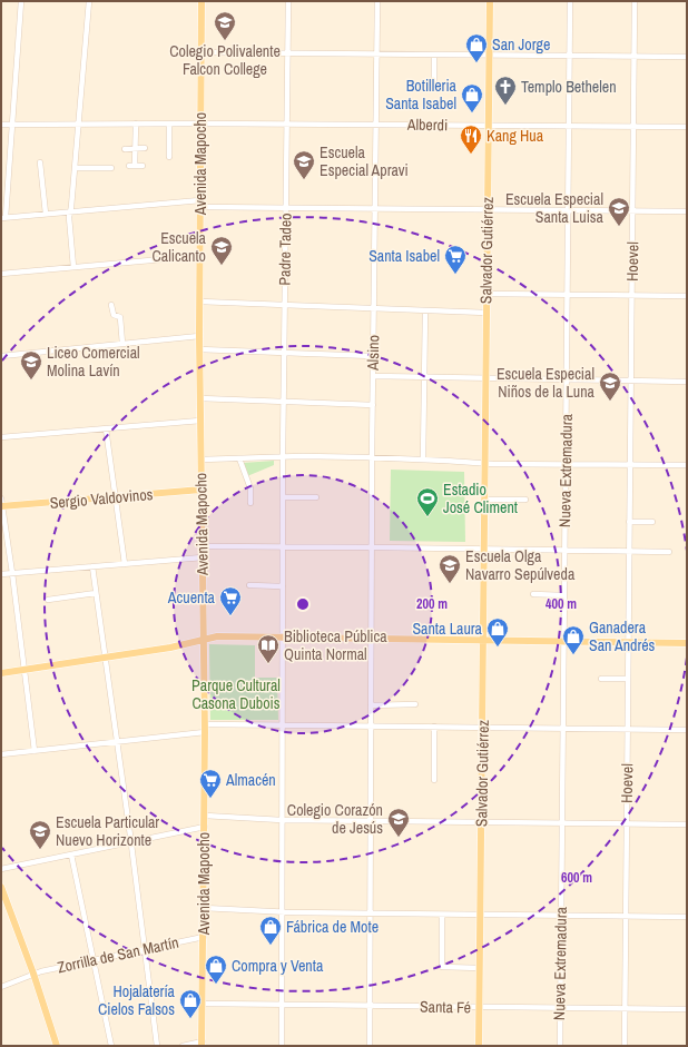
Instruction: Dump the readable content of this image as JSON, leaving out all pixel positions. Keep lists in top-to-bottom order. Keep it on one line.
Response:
{"streets":{"main road":["Avenida Mapocho","Salvador Gutiérrez","Sergio Valdovinos"],"street":["Alberdi","Padre Tadeo","Hoevel","Alsino","Nueva Extremadura","Zorrilla de San Martín","Santa Fé"]},"crossings":[["Alberdi","Avenida Mapocho"],["Alberdi","Padre Tadeo"],["Alberdi","Salvador Gutiérrez"],["Alberdi","Hoevel"],["Alberdi","Alsino"],["Alberdi","Nueva Extremadura"],["Avenida Mapocho","Sergio Valdovinos"],["Avenida Mapocho","Zorrilla de San Martín"],["Avenida Mapocho","Santa Fé"],["Padre Tadeo","Santa Fé"],["Salvador Gutiérrez","Santa Fé"],["Hoevel","Santa Fé"],["Alsino","Santa Fé"],["Nueva Extremadura","Santa Fé"]],"parks":["Parque Cultural Casona Dubois"],"places":{"school or university":["Colegio Polivalente Falcon College","Escuela Especial Apravi","Escuela Especial Santa Luisa","Escuela Calicanto","Liceo Comercial Molina Lavín","Escuela Especial Niños de la Luna","Escuela Olga Navarro Sepúlveda","Colegio Corazón de Jesús","Escuela Particular Nuevo Horizonte"],"shop":["San Jorge","Botilleria Santa Isabel","Santa Laura","Ganadera San Andrés","Fábrica de Mote","Compra y Venta","Hojalatería Cielos Falsos"],"church":["Templo Bethelen"],"restaurant":["Kang Hua"],"supermarket":["Santa Isabel","Acuenta","Almacén"],"sports":["Estadio José Climent"],"library":["Biblioteca Pública Quinta Normal"]},"rings":["200 m","400 m","600 m"]}
